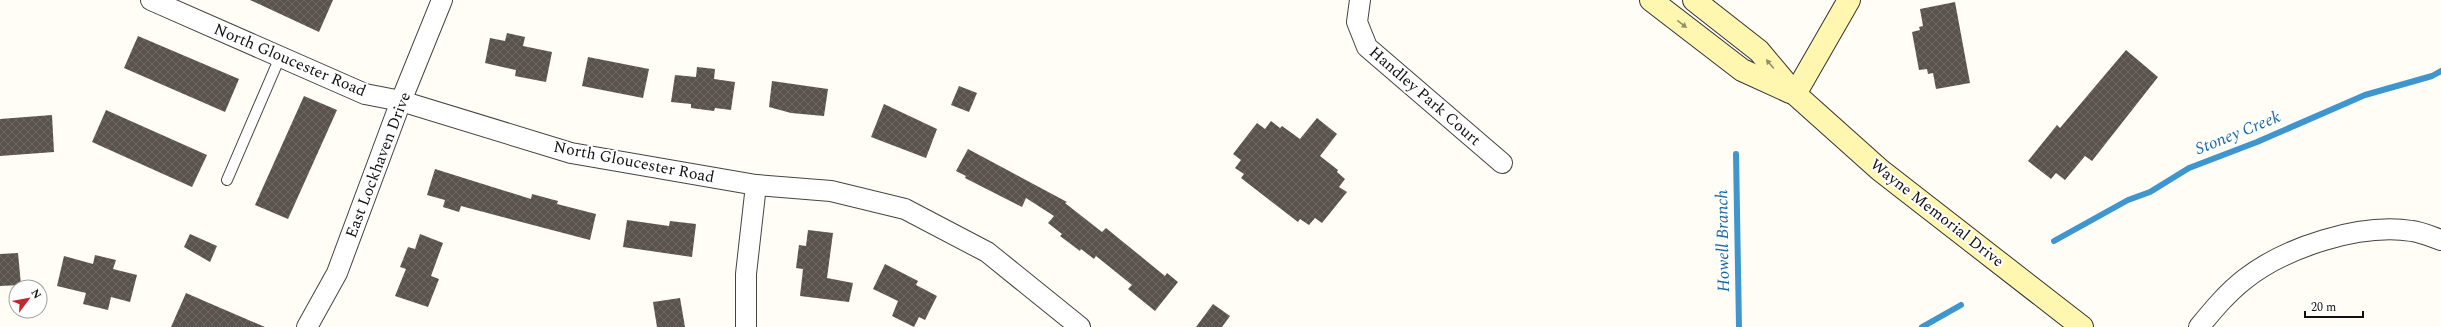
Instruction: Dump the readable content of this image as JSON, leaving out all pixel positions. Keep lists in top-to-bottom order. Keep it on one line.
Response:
{"streets":{"main road":["Wayne Memorial Drive"],"street":["North Gloucester Road","Handley Park Court","East Lockhaven Drive"]},"crossings":[["North Gloucester Road","East Lockhaven Drive"]],"water":["Stoney Creek","Howell Branch"],"scale_bar":"20 m","north":"top right"}
